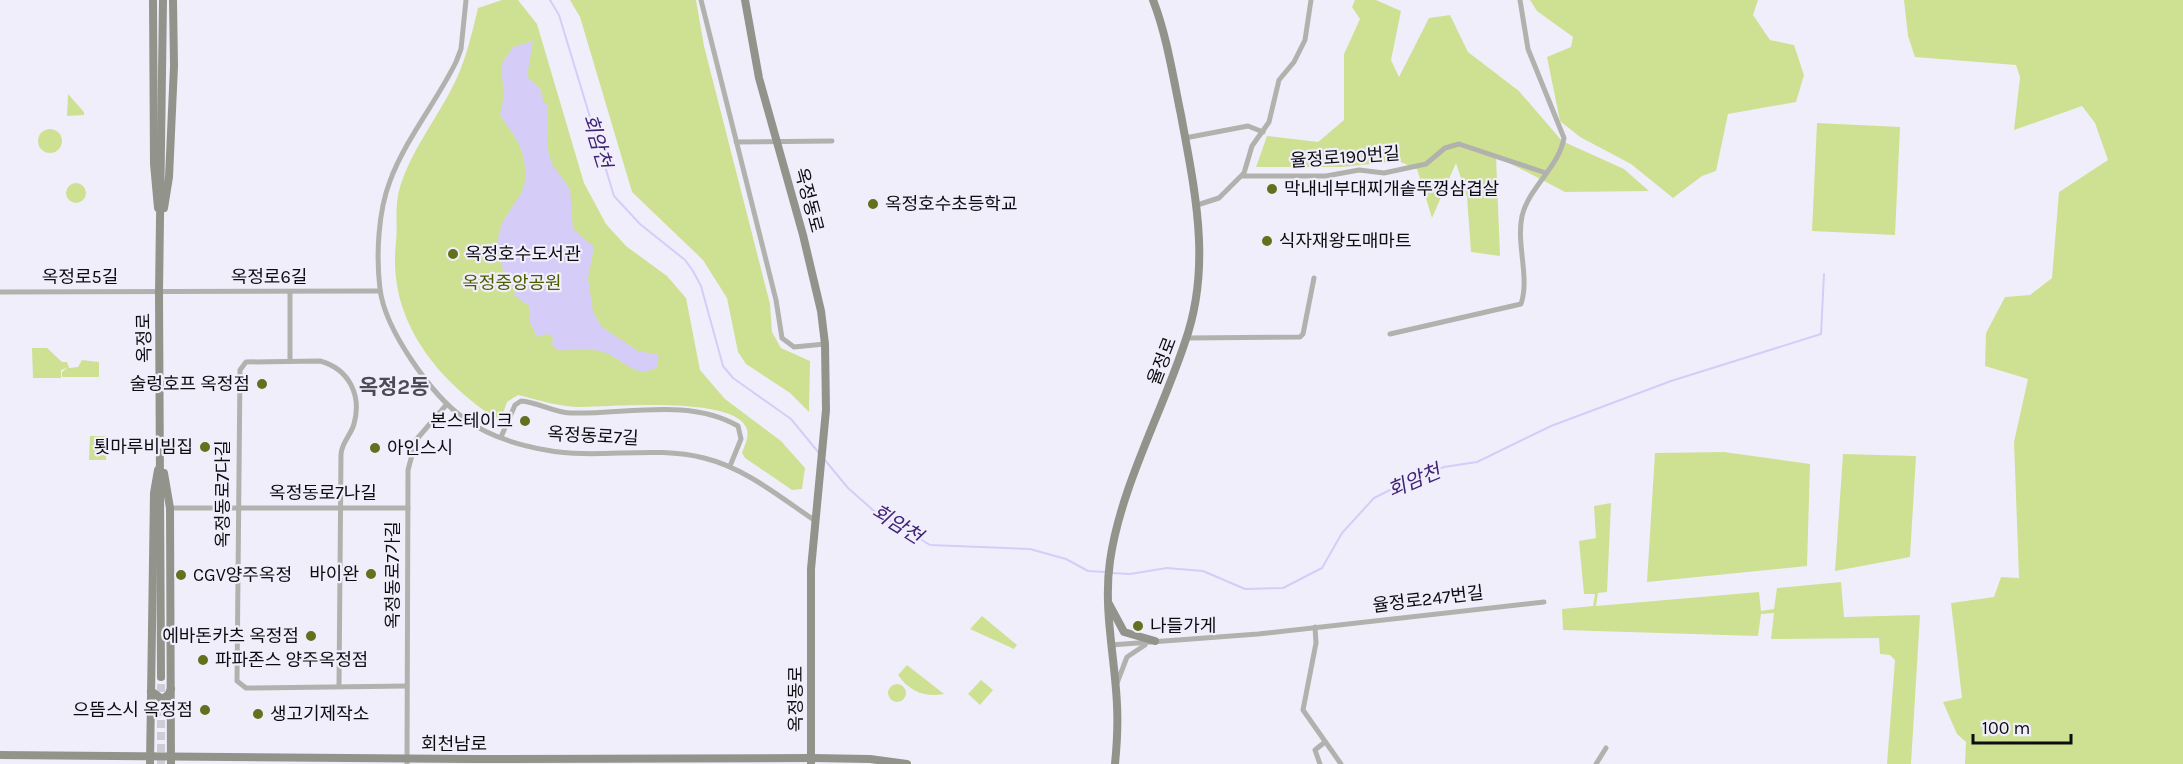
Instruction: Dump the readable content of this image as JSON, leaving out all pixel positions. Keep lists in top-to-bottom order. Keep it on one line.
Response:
{"streets":{"main road":["옥정동로","옥정로","율정로","회천남로"],"street":["율정로190번길","옥정로5길","옥정로6길","옥정동로7길","옥정동로7나길","옥정동로7다길","옥정동로7가길","율정로247번길"]},"crossings":[["옥정동로","옥정동로7길"],["옥정동로","회천남로"],["옥정로5길","옥정로6길"],["옥정로5길","옥정로"],["옥정로6길","옥정로"],["옥정로6길","옥정동로7길"],["율정로","율정로247번길"],["옥정동로7길","옥정동로7가길"],["옥정동로7나길","옥정동로7다길"],["옥정동로7나길","옥정동로7가길"],["옥정동로7다길","옥정동로7가길"],["옥정동로7가길","회천남로"]],"districts":["옥정2동"],"water":["회암천"],"parks":["옥정중앙공원"],"places":["막내네부대찌개솥뚜껑삼겹살","옥정호수초등학교","식자재왕도매마트","옥정호수도서관","술렁호프 옥정점","본스테이크","툇마루비빔집","아인스시","바이완","CGV양주옥정","나들가게","에바돈카츠 옥정점","파파존스 양주옥정점","으뜸스시 옥정점","생고기제작소"],"scale_bar":"100 m"}
